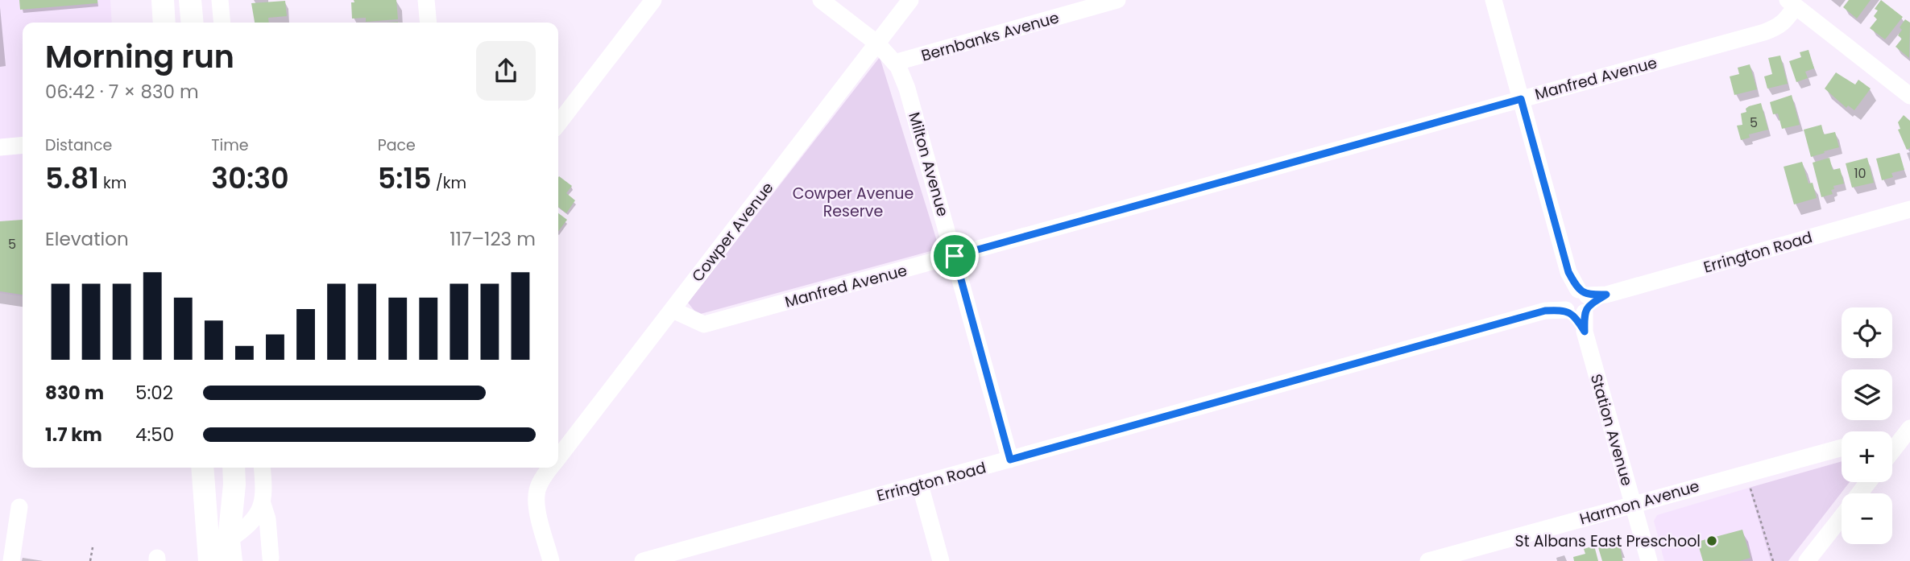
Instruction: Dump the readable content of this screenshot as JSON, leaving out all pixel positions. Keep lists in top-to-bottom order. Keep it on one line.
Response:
{"streets":{"street":["Bernbanks Avenue","Manfred Avenue","Milton Avenue","Cowper Avenue","Errington Road","Station Avenue","Harmon Avenue"]},"crossings":[["Bernbanks Avenue","Milton Avenue"],["Manfred Avenue","Milton Avenue"],["Manfred Avenue","Cowper Avenue"],["Manfred Avenue","Station Avenue"],["Milton Avenue","Cowper Avenue"],["Milton Avenue","Errington Road"],["Errington Road","Station Avenue"],["Station Avenue","Harmon Avenue"]],"parks":["Cowper Avenue Reserve"],"places":["St Albans East Preschool"],"house_numbers":["5","10","5"],"page":{"heading":["Morning run","06:42 · 7 × 830 m"],"stats":[["Distance","5.81 km"],["Time","30:30"],["Pace","5:15 /km"]],"chart":["Elevation","117–123 m"],"map_buttons":["+","−"],"list":[{"name":"830 m","note":"5:02"},{"name":"1.7 km","note":"4:50"}]}}
